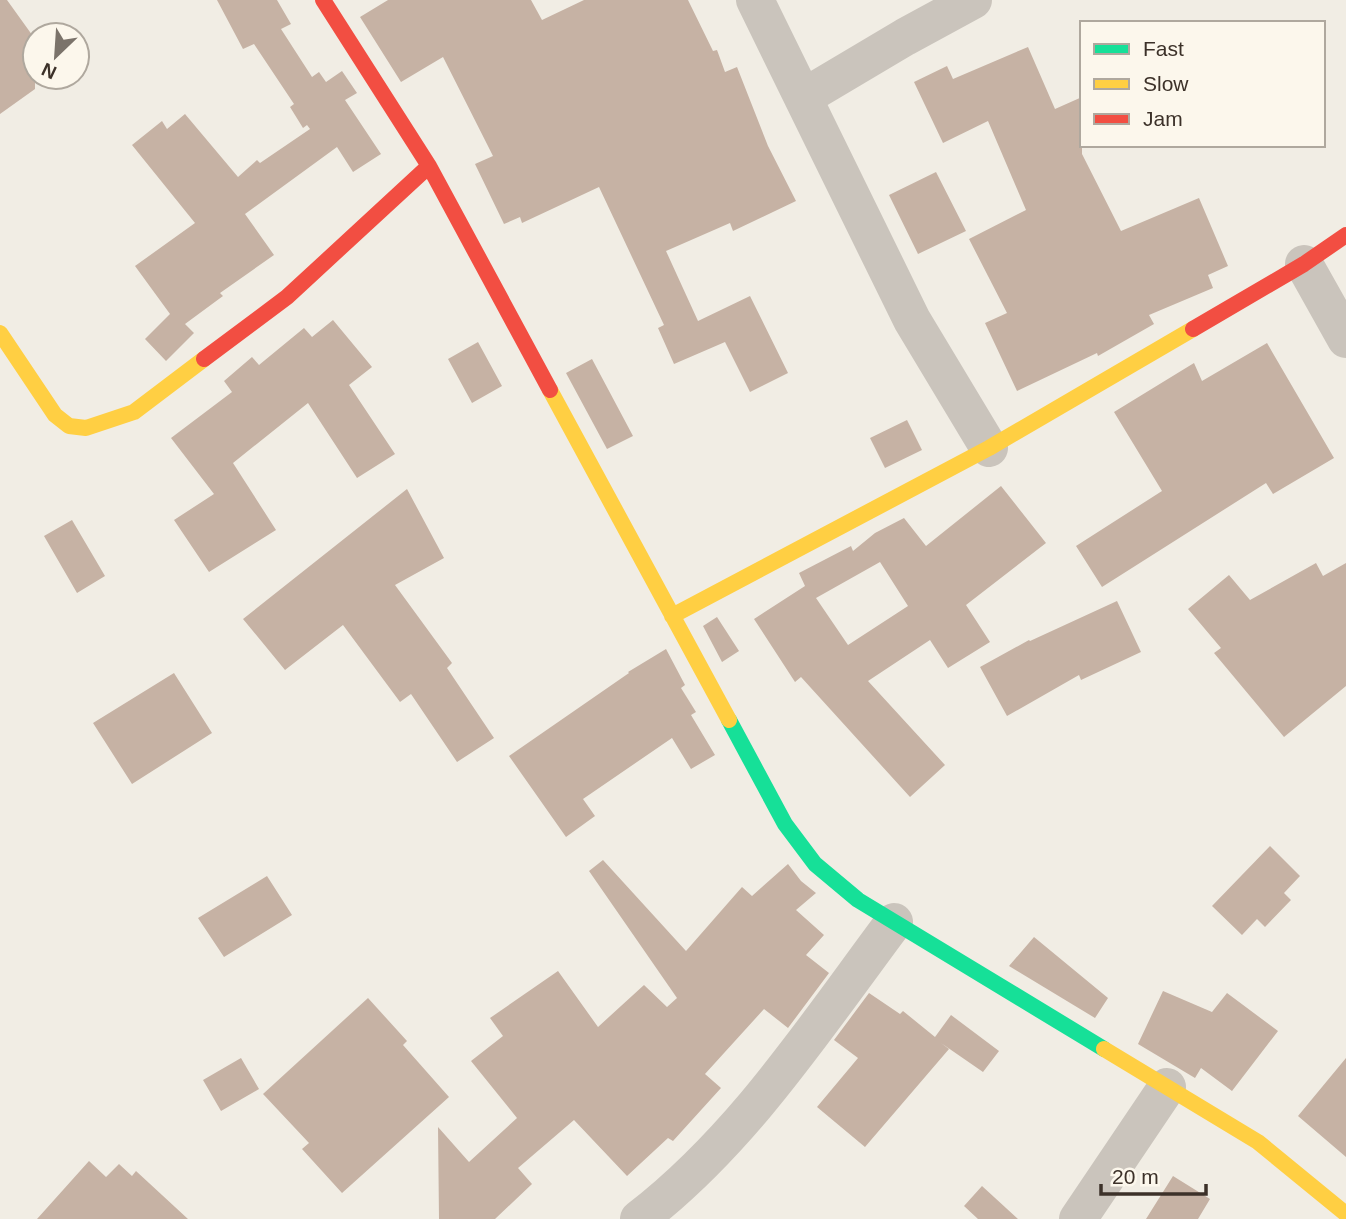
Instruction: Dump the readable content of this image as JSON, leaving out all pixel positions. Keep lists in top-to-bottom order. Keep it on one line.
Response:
{"legend":["Fast","Slow","Jam"],"scale_bar":"20 m","north":"bottom left"}
